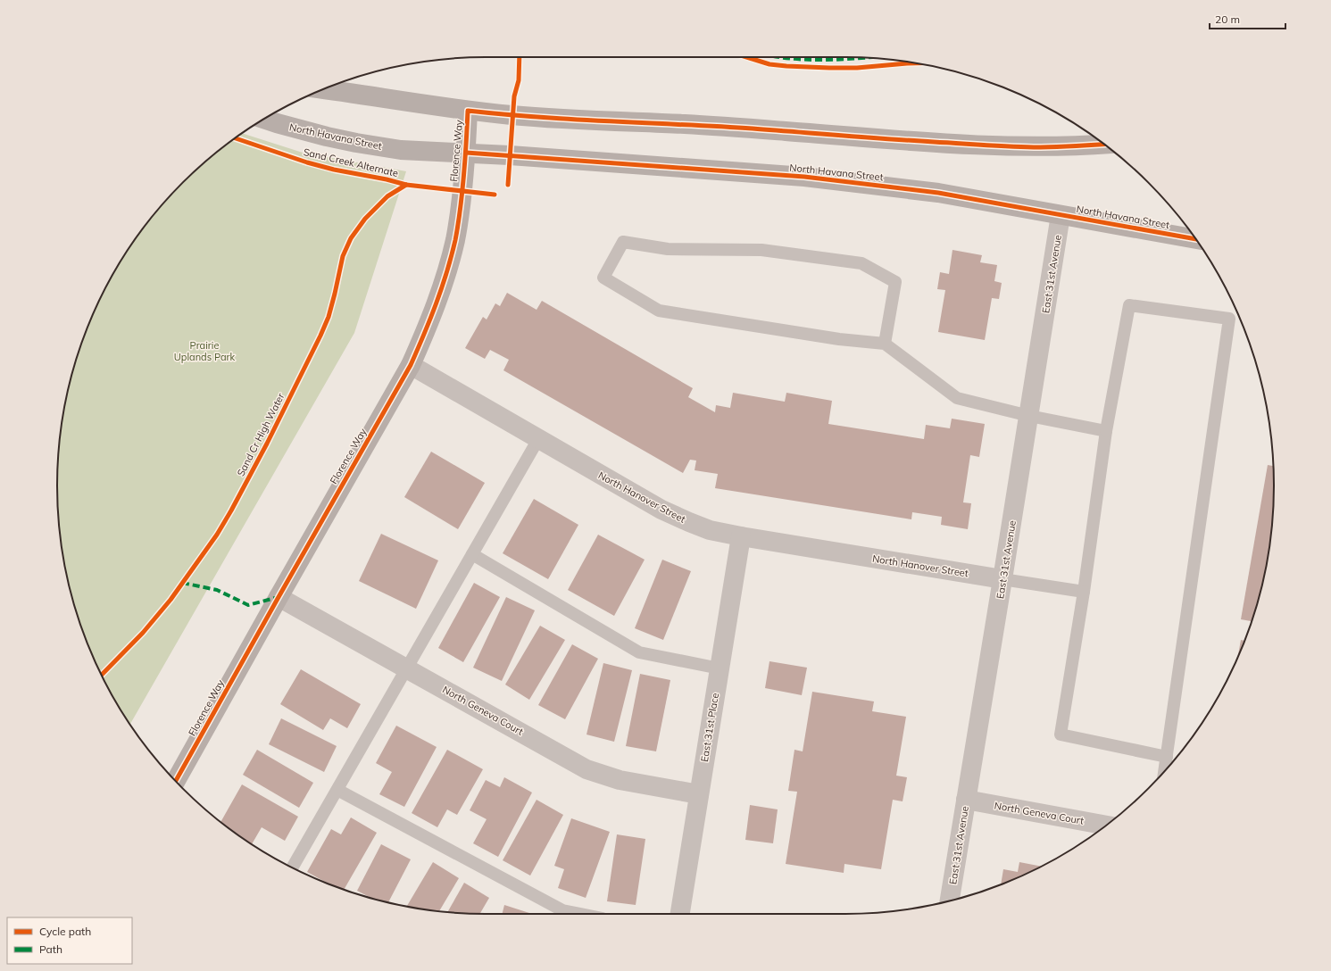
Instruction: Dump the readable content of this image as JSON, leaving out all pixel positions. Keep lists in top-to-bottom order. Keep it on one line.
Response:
{"streets":{"main road":["North Havana Street","Florence Way"],"street":["East 31st Avenue","North Hanover Street","North Geneva Court","East 31st Place"],"cycle path":["Sand Creek Alternate","Sand Cr High Water"]},"crossings":[["North Havana Street","Florence Way"],["North Havana Street","East 31st Avenue"],["Florence Way","North Hanover Street"],["Florence Way","North Geneva Court"],["East 31st Avenue","North Hanover Street"],["East 31st Avenue","North Geneva Court"],["North Hanover Street","East 31st Place"],["North Geneva Court","East 31st Place"]],"parks":["Prairie Uplands Park"],"legend":["Cycle path","Path"],"scale_bar":"20 m"}
